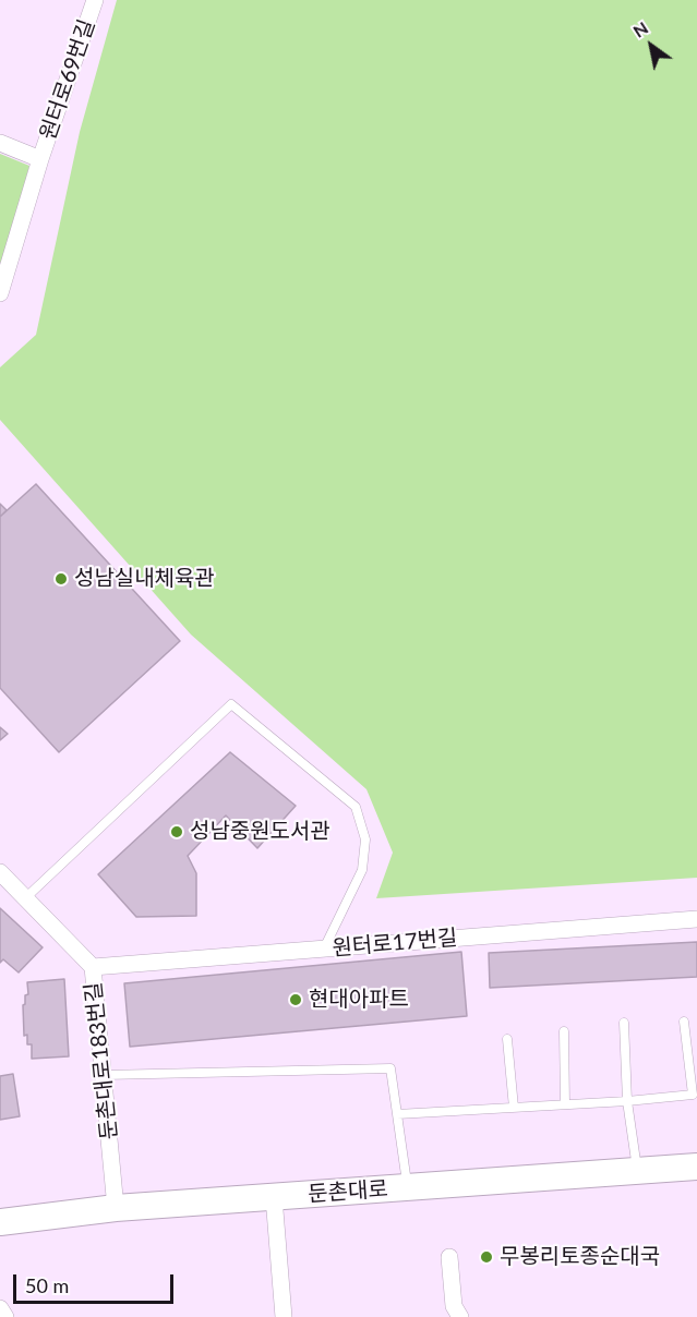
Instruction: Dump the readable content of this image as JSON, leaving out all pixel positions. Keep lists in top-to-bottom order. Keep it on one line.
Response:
{"streets":{"main road":["둔촌대로"],"street":["원터로69번길","원터로17번길","둔촌대로183번길"]},"crossings":[["원터로17번길","둔촌대로183번길"],["둔촌대로183번길","둔촌대로"]],"places":["성남실내체육관","성남중원도서관","현대아파트","무봉리토종순대국"],"scale_bar":"50 m","north":"top left"}
